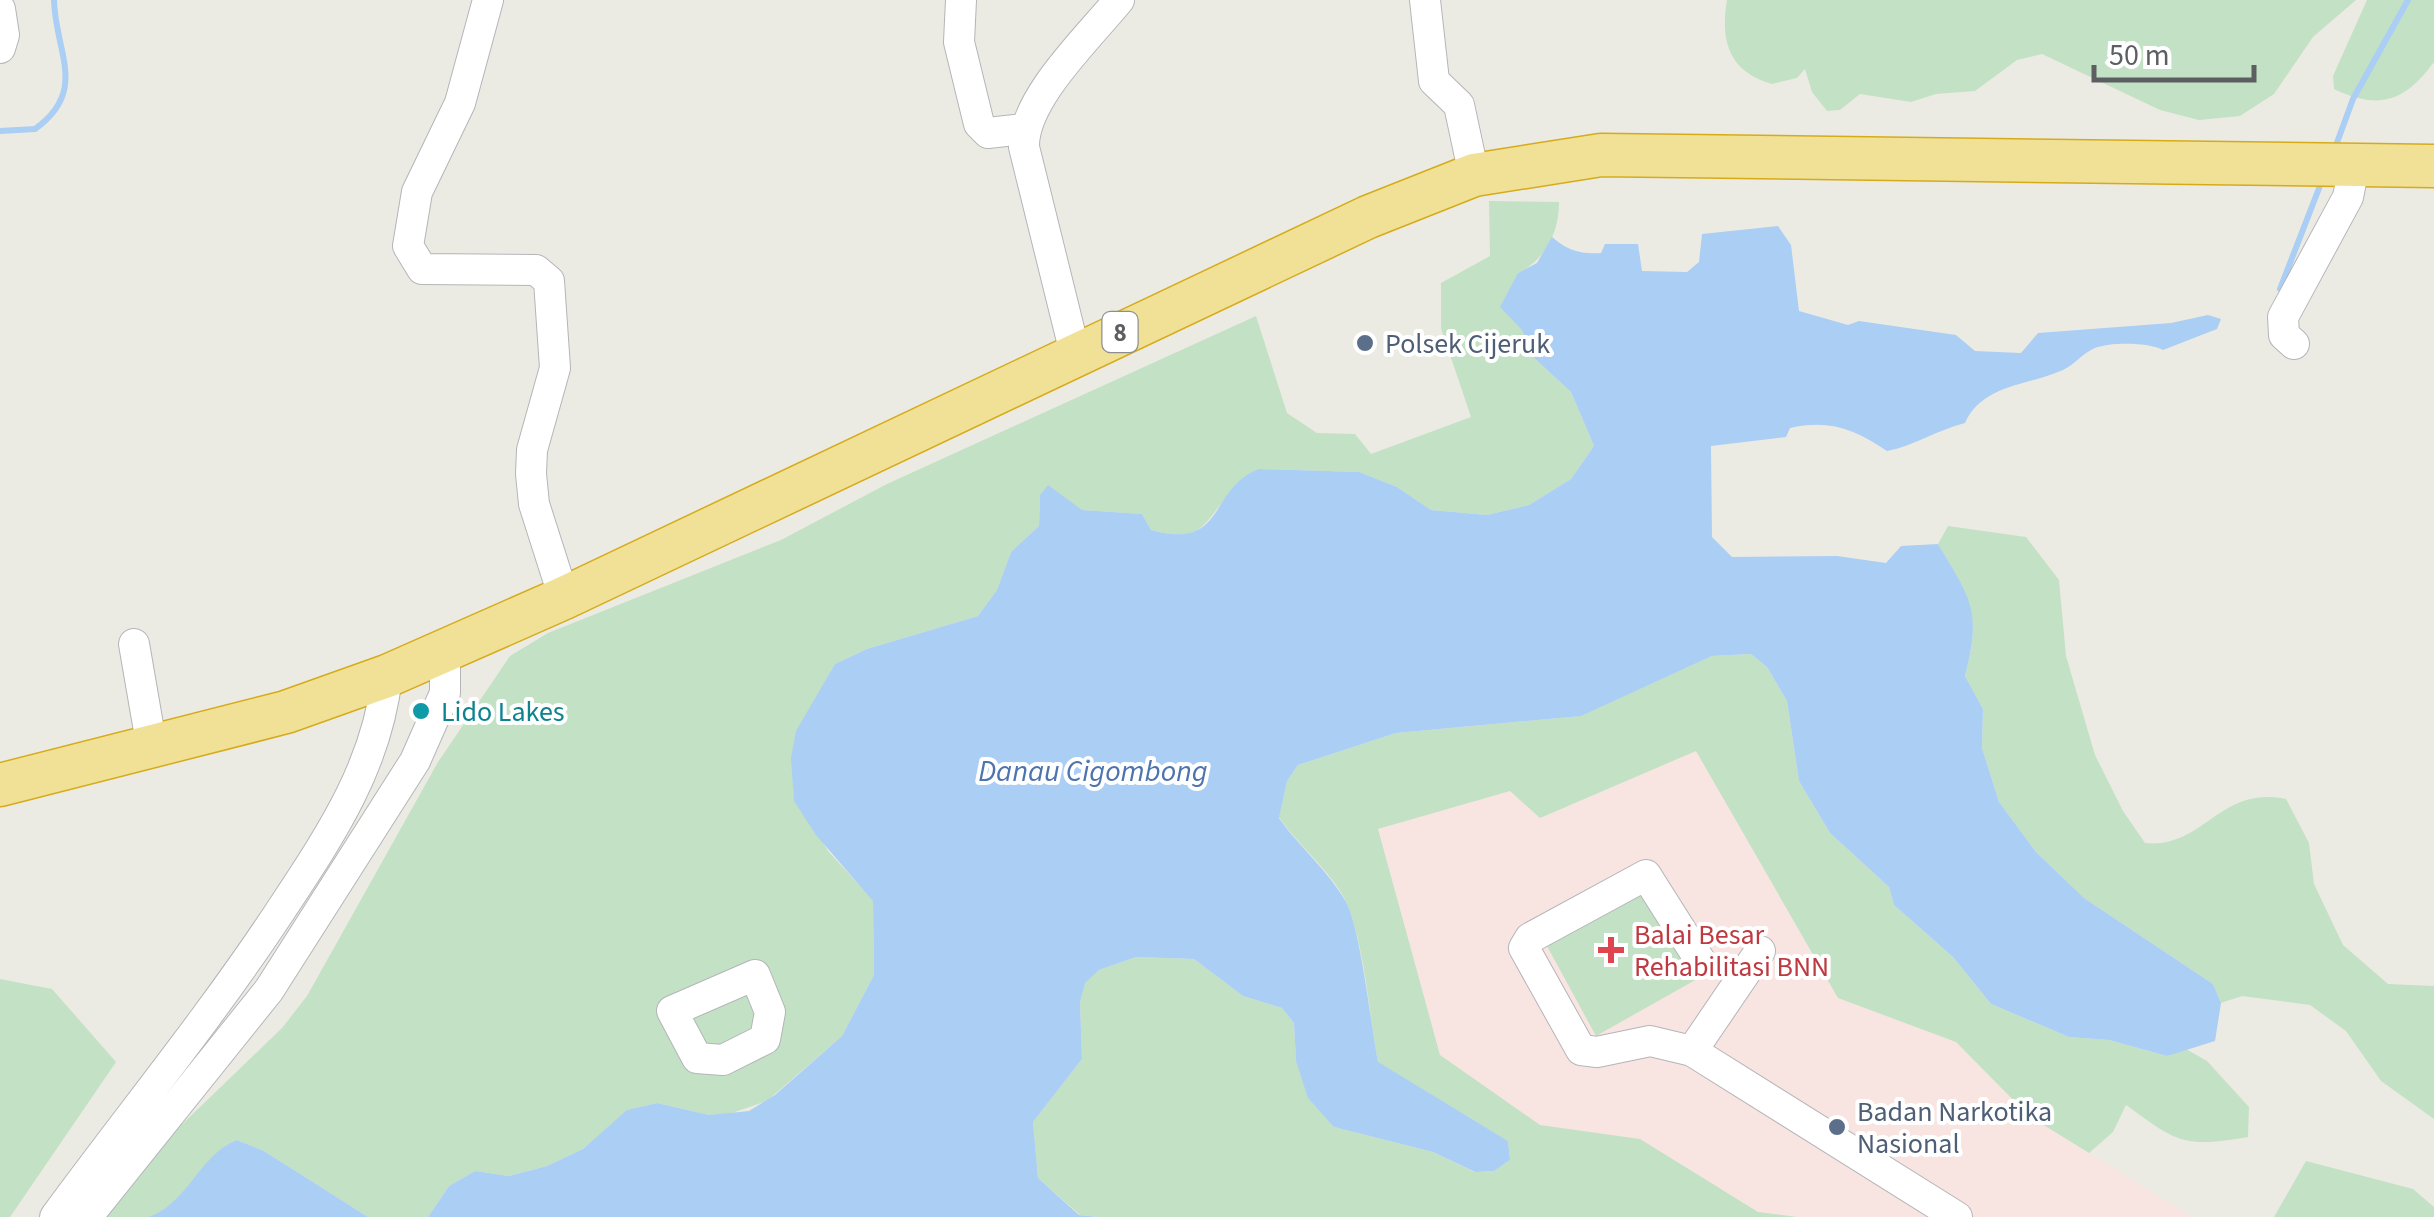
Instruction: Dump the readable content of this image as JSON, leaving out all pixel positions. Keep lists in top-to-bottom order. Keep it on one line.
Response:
{"streets":{"highway":["8"]},"water":["Danau Cigombong"],"places":{"other":["Polsek Cijeruk","Lido Lakes","Badan Narkotika Nasional"],"health":["Balai Besar Rehabilitasi BNN"]},"scale_bar":"50 m"}
